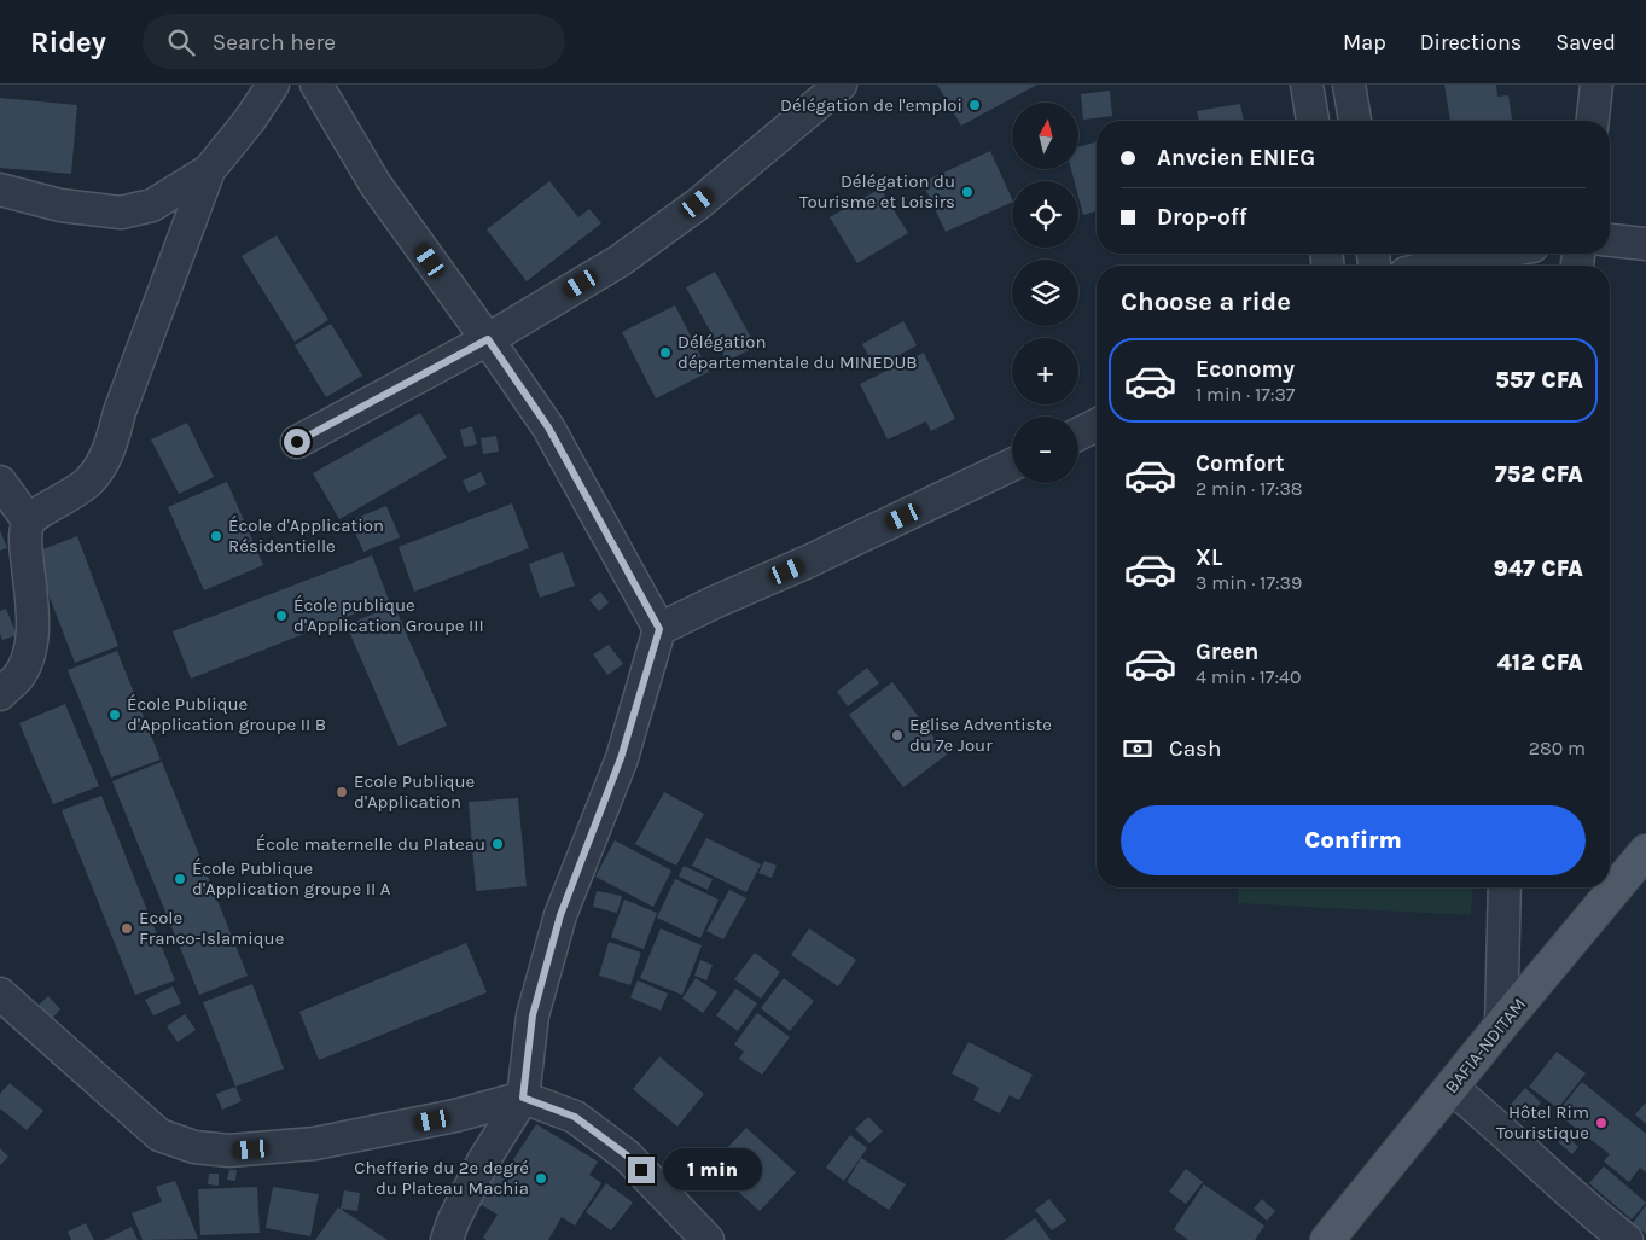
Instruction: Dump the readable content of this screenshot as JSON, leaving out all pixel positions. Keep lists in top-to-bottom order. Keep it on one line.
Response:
{"streets":{"main road":["BAFIA-NDITAM"]},"places":["Délégation de l'emploi","Délégation du Tourisme et Loisirs","Délégation départementale du MINEDUB","École d'Application Résidentielle","École publique d'Application Groupe III","École Publique d'Application groupe II B","Eglise Adventiste du 7e Jour","Ecole Publique d'Application","École maternelle du Plateau","École Publique d'Application groupe II A","Ecole Franco-Islamique","Hôtel Rim Touristique","Chefferie du 2e degré du Plateau Machia"],"north":"top","page":{"header":"Ridey","search":"Search here","nav":["Map","Directions","Saved"],"map_buttons":["+","−"],"banner":["Anvcien ENIEG","Drop-off"],"heading":"Choose a ride","list":[{"name":"Economy","note":"1 min · 17:37","value":"557 CFA"},{"name":"Comfort","note":"2 min · 17:38","value":"752 CFA"},{"name":"XL","note":"3 min · 17:39","value":"947 CFA"},{"name":"Green","note":"4 min · 17:40","value":"412 CFA"}],"pay":["Cash","280 m"],"buttons":"Confirm","bubble":"1 min"}}
